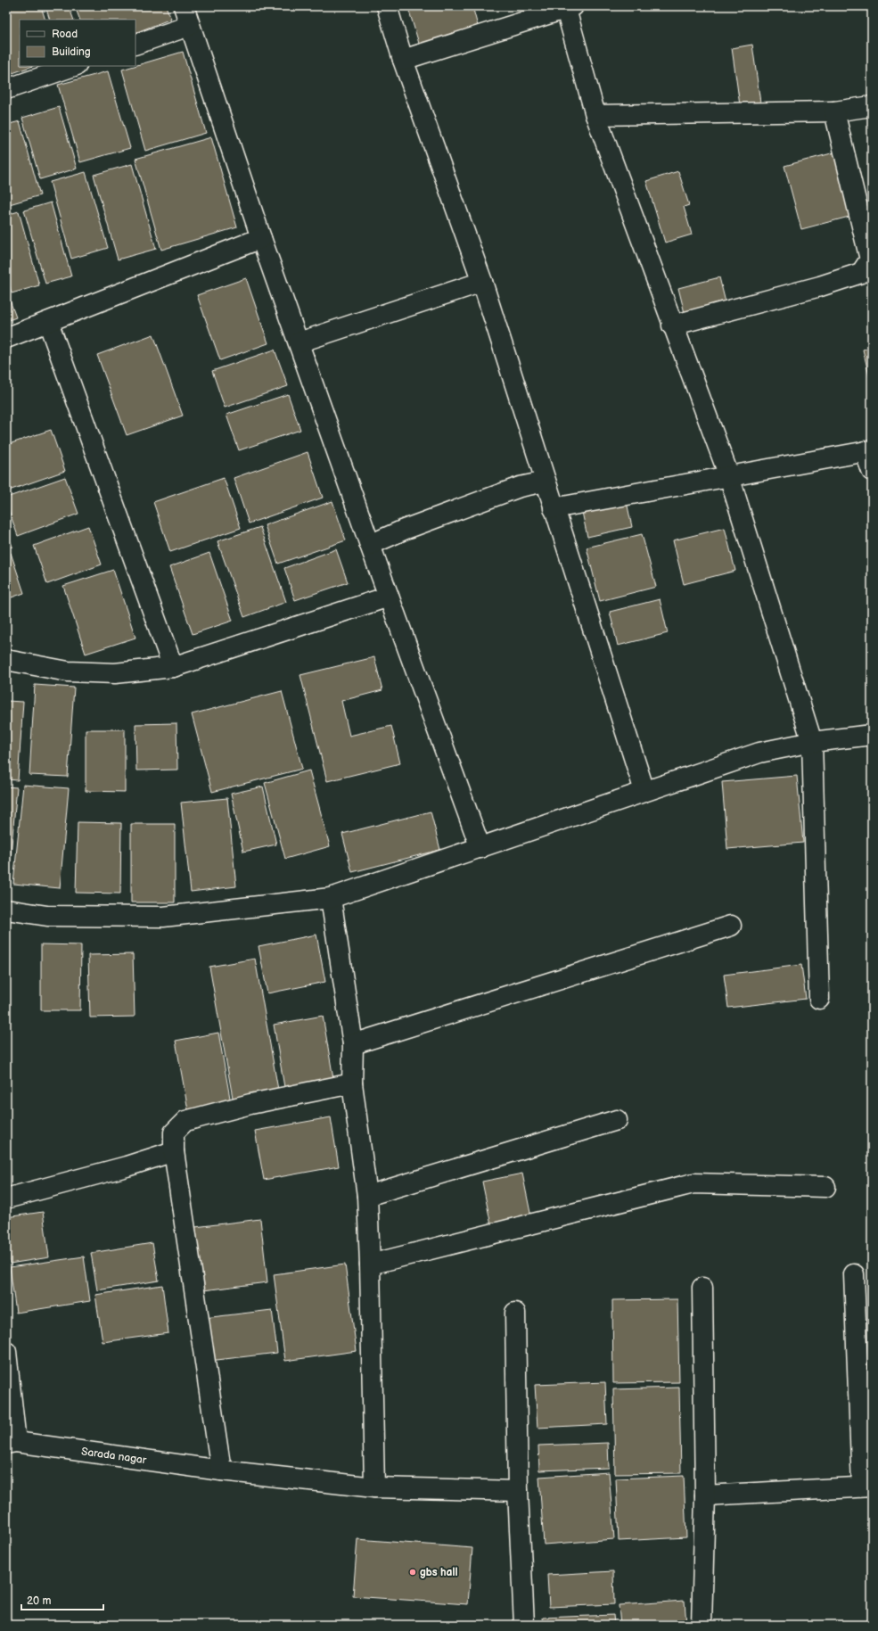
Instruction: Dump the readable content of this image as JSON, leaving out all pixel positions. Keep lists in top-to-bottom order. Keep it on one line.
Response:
{"streets":{"street":["Sarada nagar"]},"places":["gbs hall"],"legend":["Road","Building"],"scale_bar":"20 m"}
